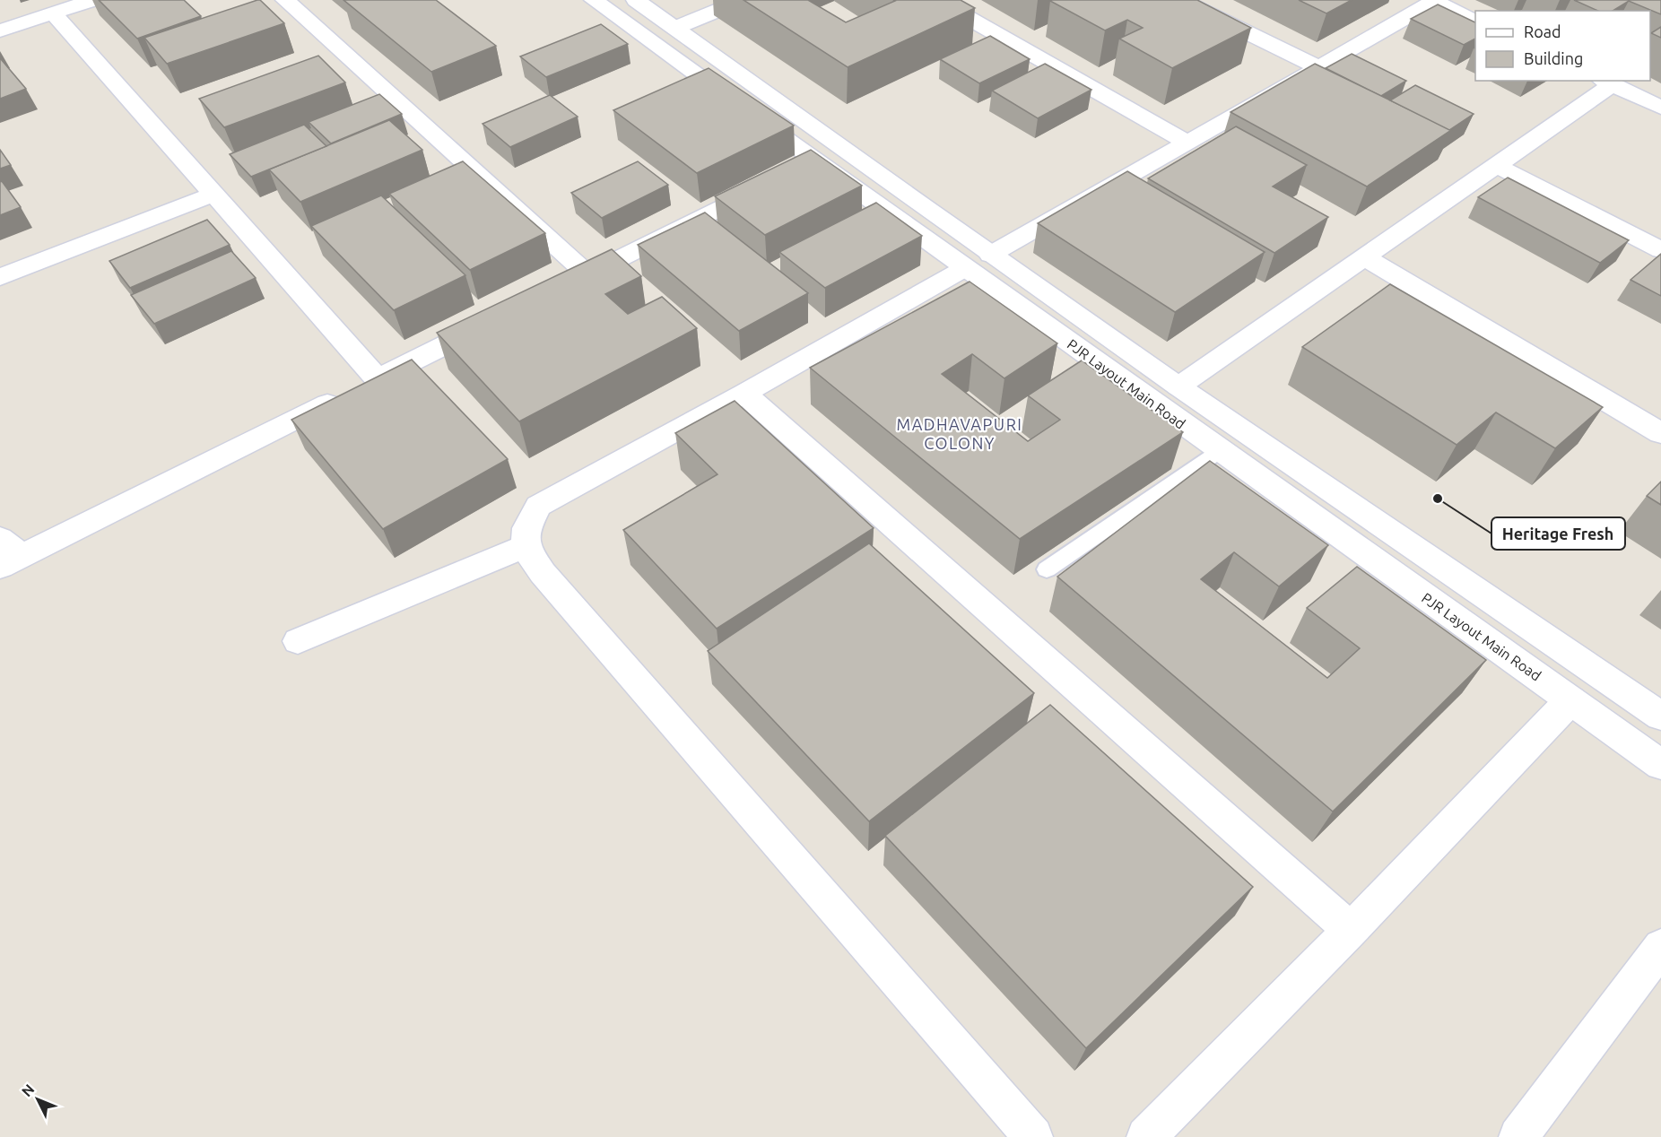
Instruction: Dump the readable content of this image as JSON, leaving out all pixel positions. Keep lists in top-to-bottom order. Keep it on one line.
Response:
{"streets":{"street":["PJR Layout Main Road"]},"districts":["MADHAVAPURI COLONY"],"places":["Heritage Fresh"],"legend":["Road","Building"],"north":"top left"}
